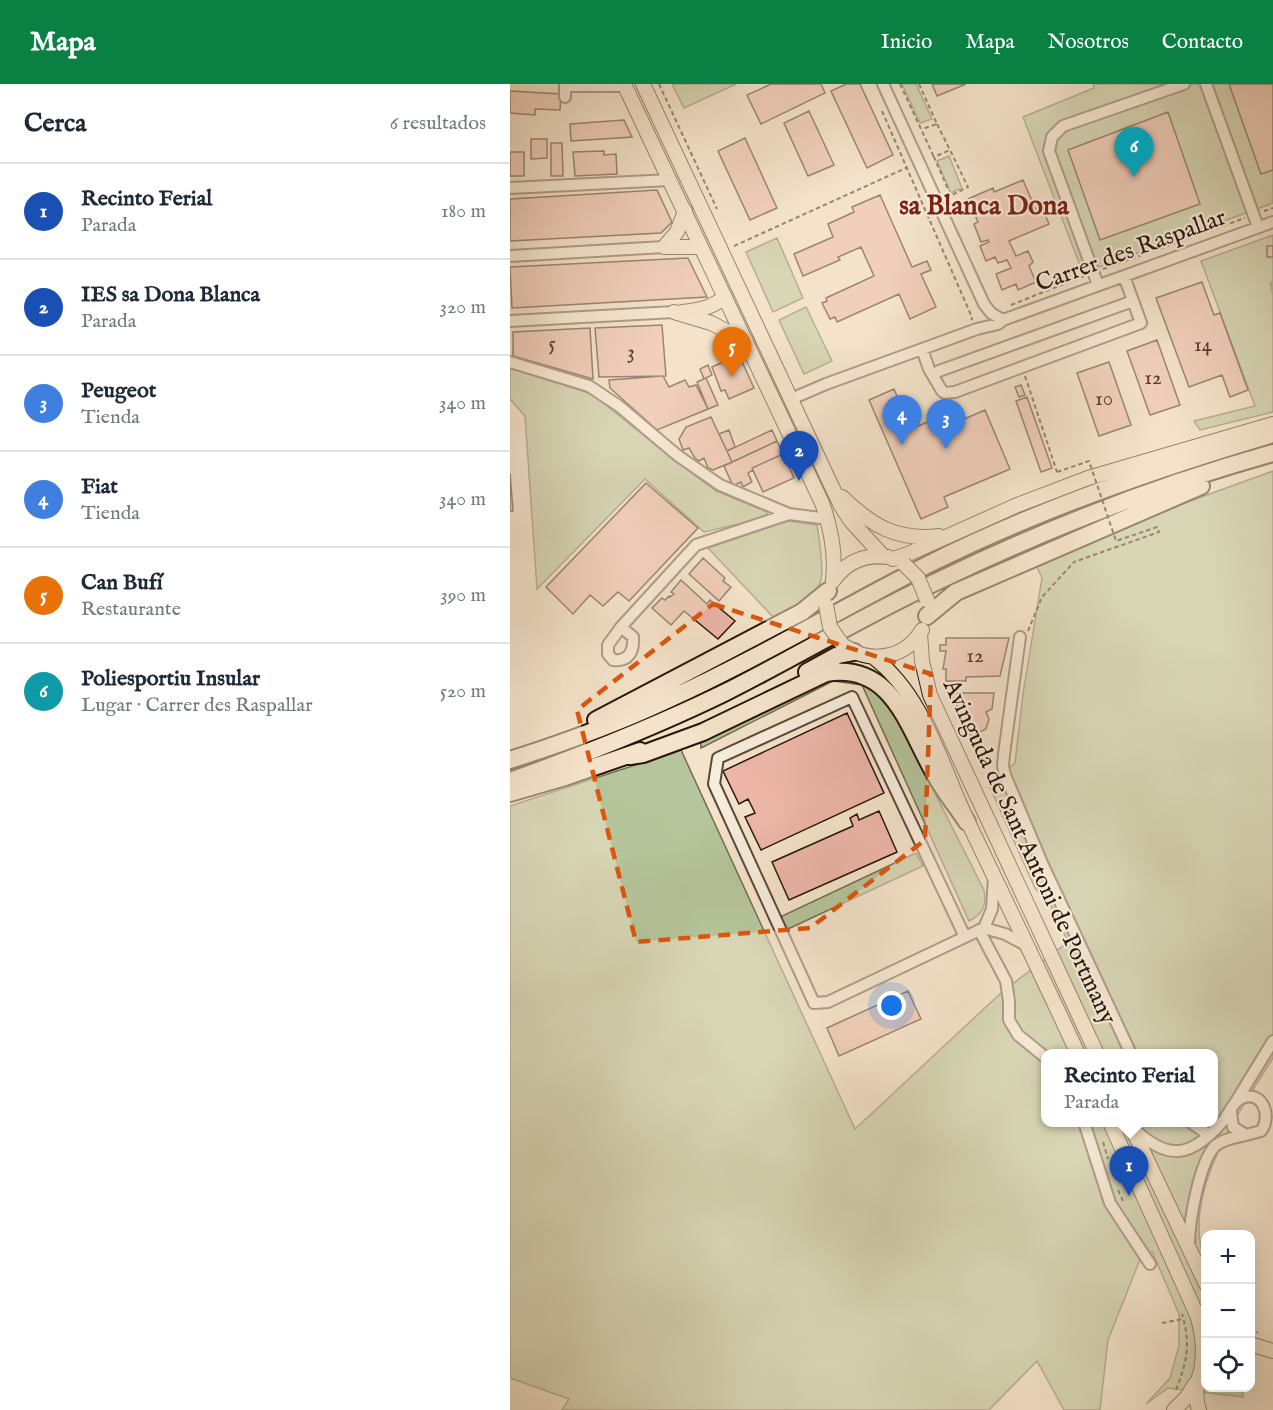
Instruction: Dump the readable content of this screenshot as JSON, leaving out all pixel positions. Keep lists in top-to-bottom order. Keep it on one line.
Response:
{"streets":{"main road":["Avinguda de Sant Antoni de Portmany"],"street":["Carrer des Raspallar"]},"districts":["sa Blanca Dona"],"house_numbers":["5","14","3","12","10","12"],"page":{"header":"Mapa","nav":["Inicio","Mapa","Nosotros","Contacto"],"heading":["Cerca","6 resultados"],"pins":["6","5","4","3","2","1"],"list":[{"mark":"1","name":"Recinto Ferial","note":"Parada","value":"180 m"},{"mark":"2","name":"IES sa Dona Blanca","note":"Parada","value":"320 m"},{"mark":"3","name":"Peugeot","note":"Tienda","value":"340 m"},{"mark":"4","name":"Fiat","note":"Tienda","value":"340 m"},{"mark":"5","name":"Can Bufí","note":"Restaurante","value":"390 m"},{"mark":"6","name":"Poliesportiu Insular","note":"Lugar · Carrer des Raspallar","value":"520 m"}],"popup":["Recinto Ferial","Parada"],"map_buttons":["+","−"]}}
